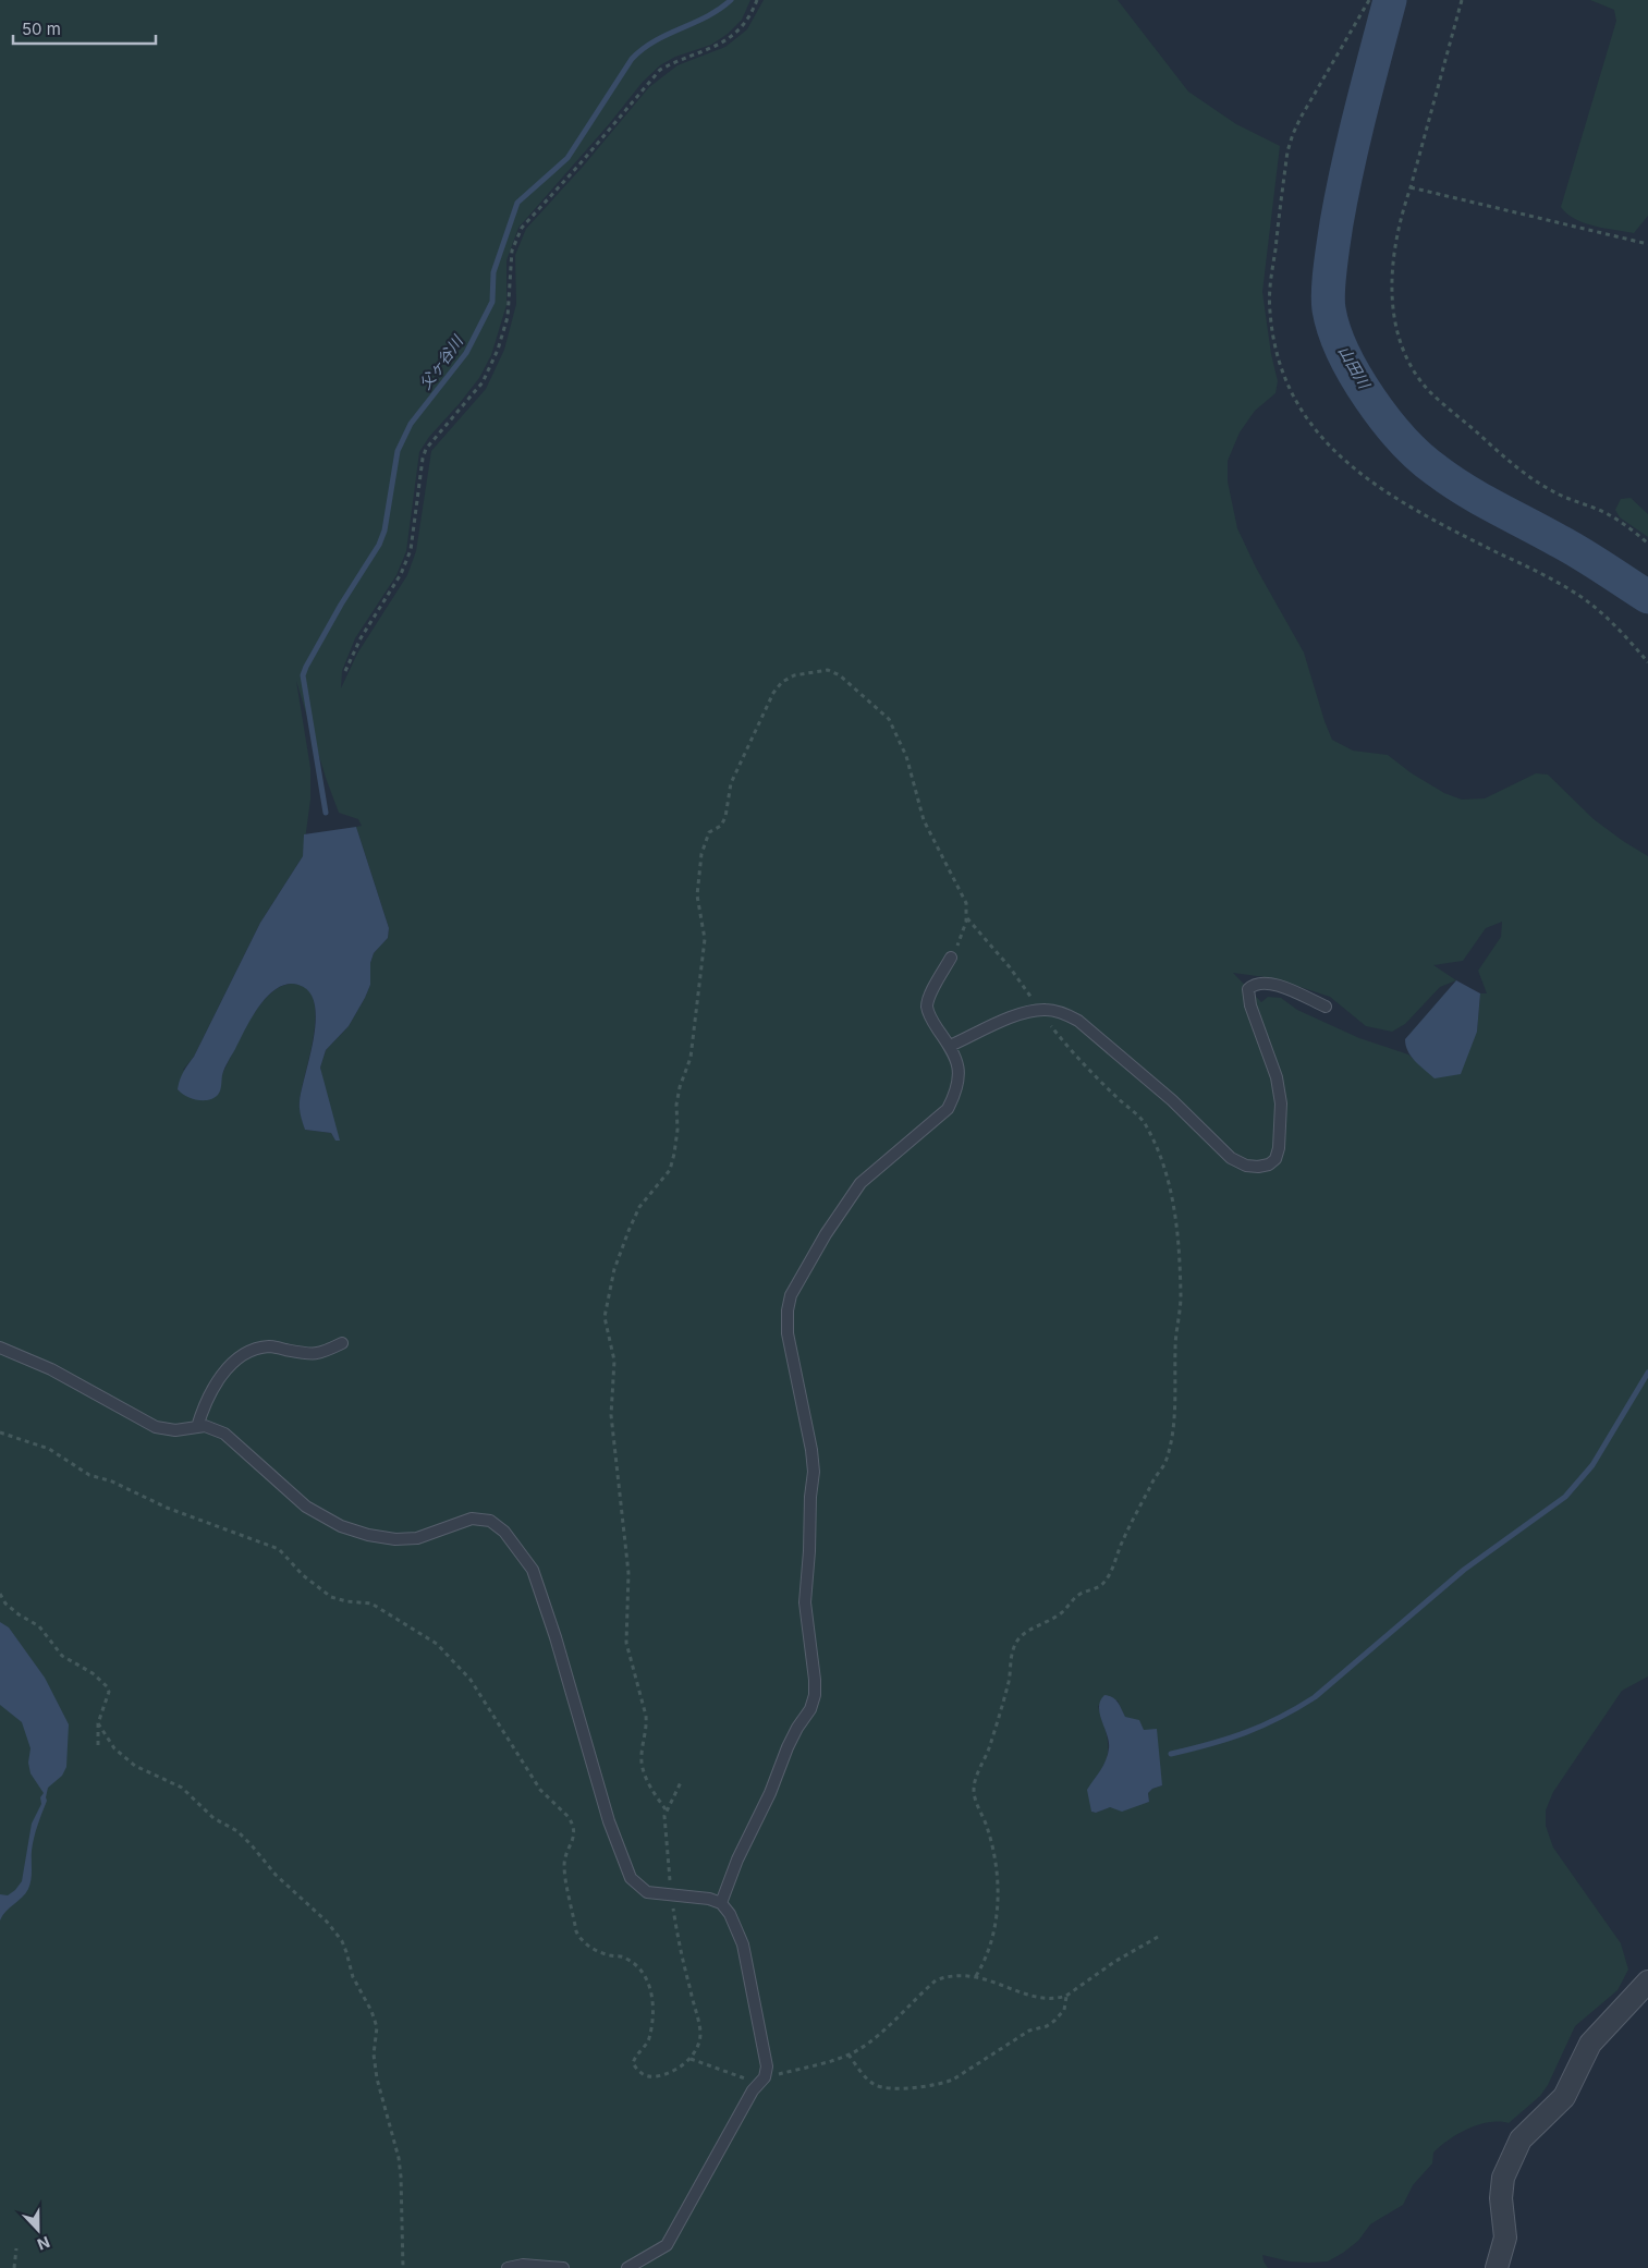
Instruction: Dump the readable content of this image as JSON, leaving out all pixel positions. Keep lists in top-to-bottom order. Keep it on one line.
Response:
{"water":["父ヶ谷川","山田川"],"scale_bar":"50 m","north":"bottom"}
